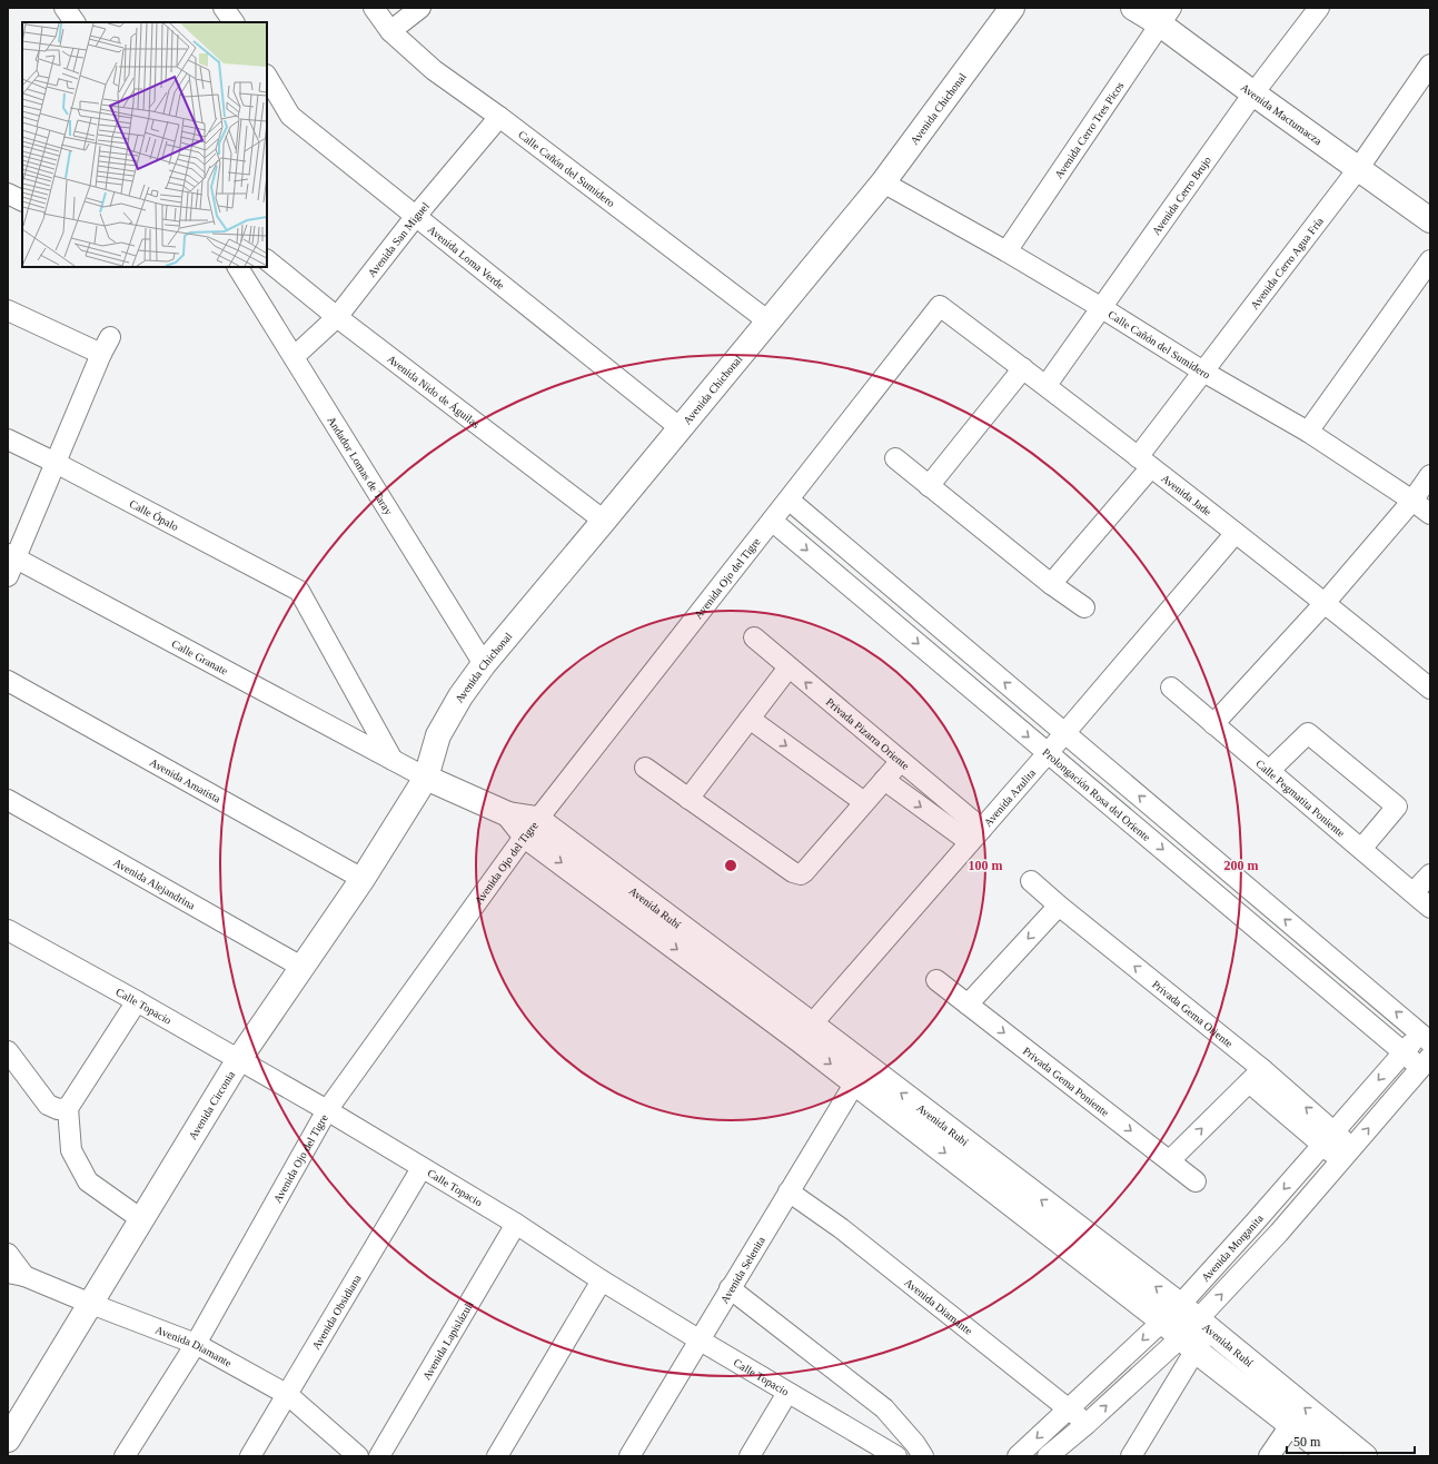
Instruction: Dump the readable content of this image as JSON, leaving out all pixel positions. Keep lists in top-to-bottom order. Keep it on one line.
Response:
{"streets":{"street":["Avenida Chichonal","Avenida Mactumacza","Avenida Cerro Tres Picos","Calle Cañón del Sumidero","Avenida Cerro Brujo","Avenida San Miguel","Avenida Loma Verde","Avenida Cerro Agua Fría","Avenida Nido de Águilas","Andador Lomas de Taray","Avenida Jade","Calle Ópalo","Avenida Ojo del Tigre","Calle Granate","Privada Pizarra Oriente","Avenida Amatista","Prolongación Rosa del Oriente","Avenida Azulita","Calle Pegmatita Poniente","Avenida Alejandrina","Avenida Rubí","Calle Topacio","Privada Gema Oriente","Privada Gema Poniente","Avenida Circonia","Avenida Morganita","Avenida Selenita","Avenida Diamante","Avenida Obsidiana","Avenida Lapislázuli"]},"crossings":[["Avenida Chichonal","Calle Cañón del Sumidero"],["Avenida Chichonal","Avenida Loma Verde"],["Avenida Chichonal","Avenida Nido de Águilas"],["Avenida Chichonal","Andador Lomas de Taray"],["Avenida Chichonal","Avenida Rubí"],["Avenida Chichonal","Avenida Circonia"],["Avenida Mactumacza","Avenida Cerro Tres Picos"],["Avenida Mactumacza","Avenida Cerro Brujo"],["Avenida Mactumacza","Avenida Cerro Agua Fría"],["Avenida Cerro Tres Picos","Calle Cañón del Sumidero"],["Calle Cañón del Sumidero","Avenida Cerro Brujo"],["Calle Cañón del Sumidero","Avenida San Miguel"],["Calle Cañón del Sumidero","Avenida Cerro Agua Fría"],["Avenida Cerro Brujo","Avenida Jade"],["Avenida San Miguel","Avenida Loma Verde"],["Avenida San Miguel","Avenida Nido de Águilas"],["Avenida San Miguel","Andador Lomas de Taray"],["Avenida Cerro Agua Fría","Avenida Jade"],["Avenida Jade","Avenida Ojo del Tigre"],["Avenida Jade","Avenida Azulita"],["Calle Ópalo","Calle Granate"],["Calle Ópalo","Avenida Rubí"],["Avenida Ojo del Tigre","Prolongación Rosa del Oriente"],["Avenida Ojo del Tigre","Avenida Rubí"],["Avenida Ojo del Tigre","Calle Topacio"],["Avenida Ojo del Tigre","Avenida Diamante"],["Calle Granate","Avenida Rubí"],["Privada Pizarra Oriente","Avenida Azulita"],["Avenida Amatista","Avenida Circonia"],["Prolongación Rosa del Oriente","Avenida Azulita"],["Prolongación Rosa del Oriente","Avenida Morganita"],["Avenida Azulita","Avenida Rubí"],["Avenida Alejandrina","Avenida Circonia"],["Avenida Rubí","Avenida Circonia"],["Avenida Rubí","Avenida Morganita"],["Avenida Rubí","Avenida Selenita"],["Calle Topacio","Avenida Circonia"],["Calle Topacio","Avenida Selenita"],["Calle Topacio","Avenida Obsidiana"],["Calle Topacio","Avenida Lapislázuli"],["Privada Gema Oriente","Avenida Morganita"],["Avenida Circonia","Avenida Diamante"],["Avenida Morganita","Avenida Diamante"],["Avenida Selenita","Avenida Diamante"],["Avenida Diamante","Avenida Obsidiana"]],"one_way":["Privada Gema Poniente"],"scale_bar":"50 m","rings":["100 m","200 m"]}
